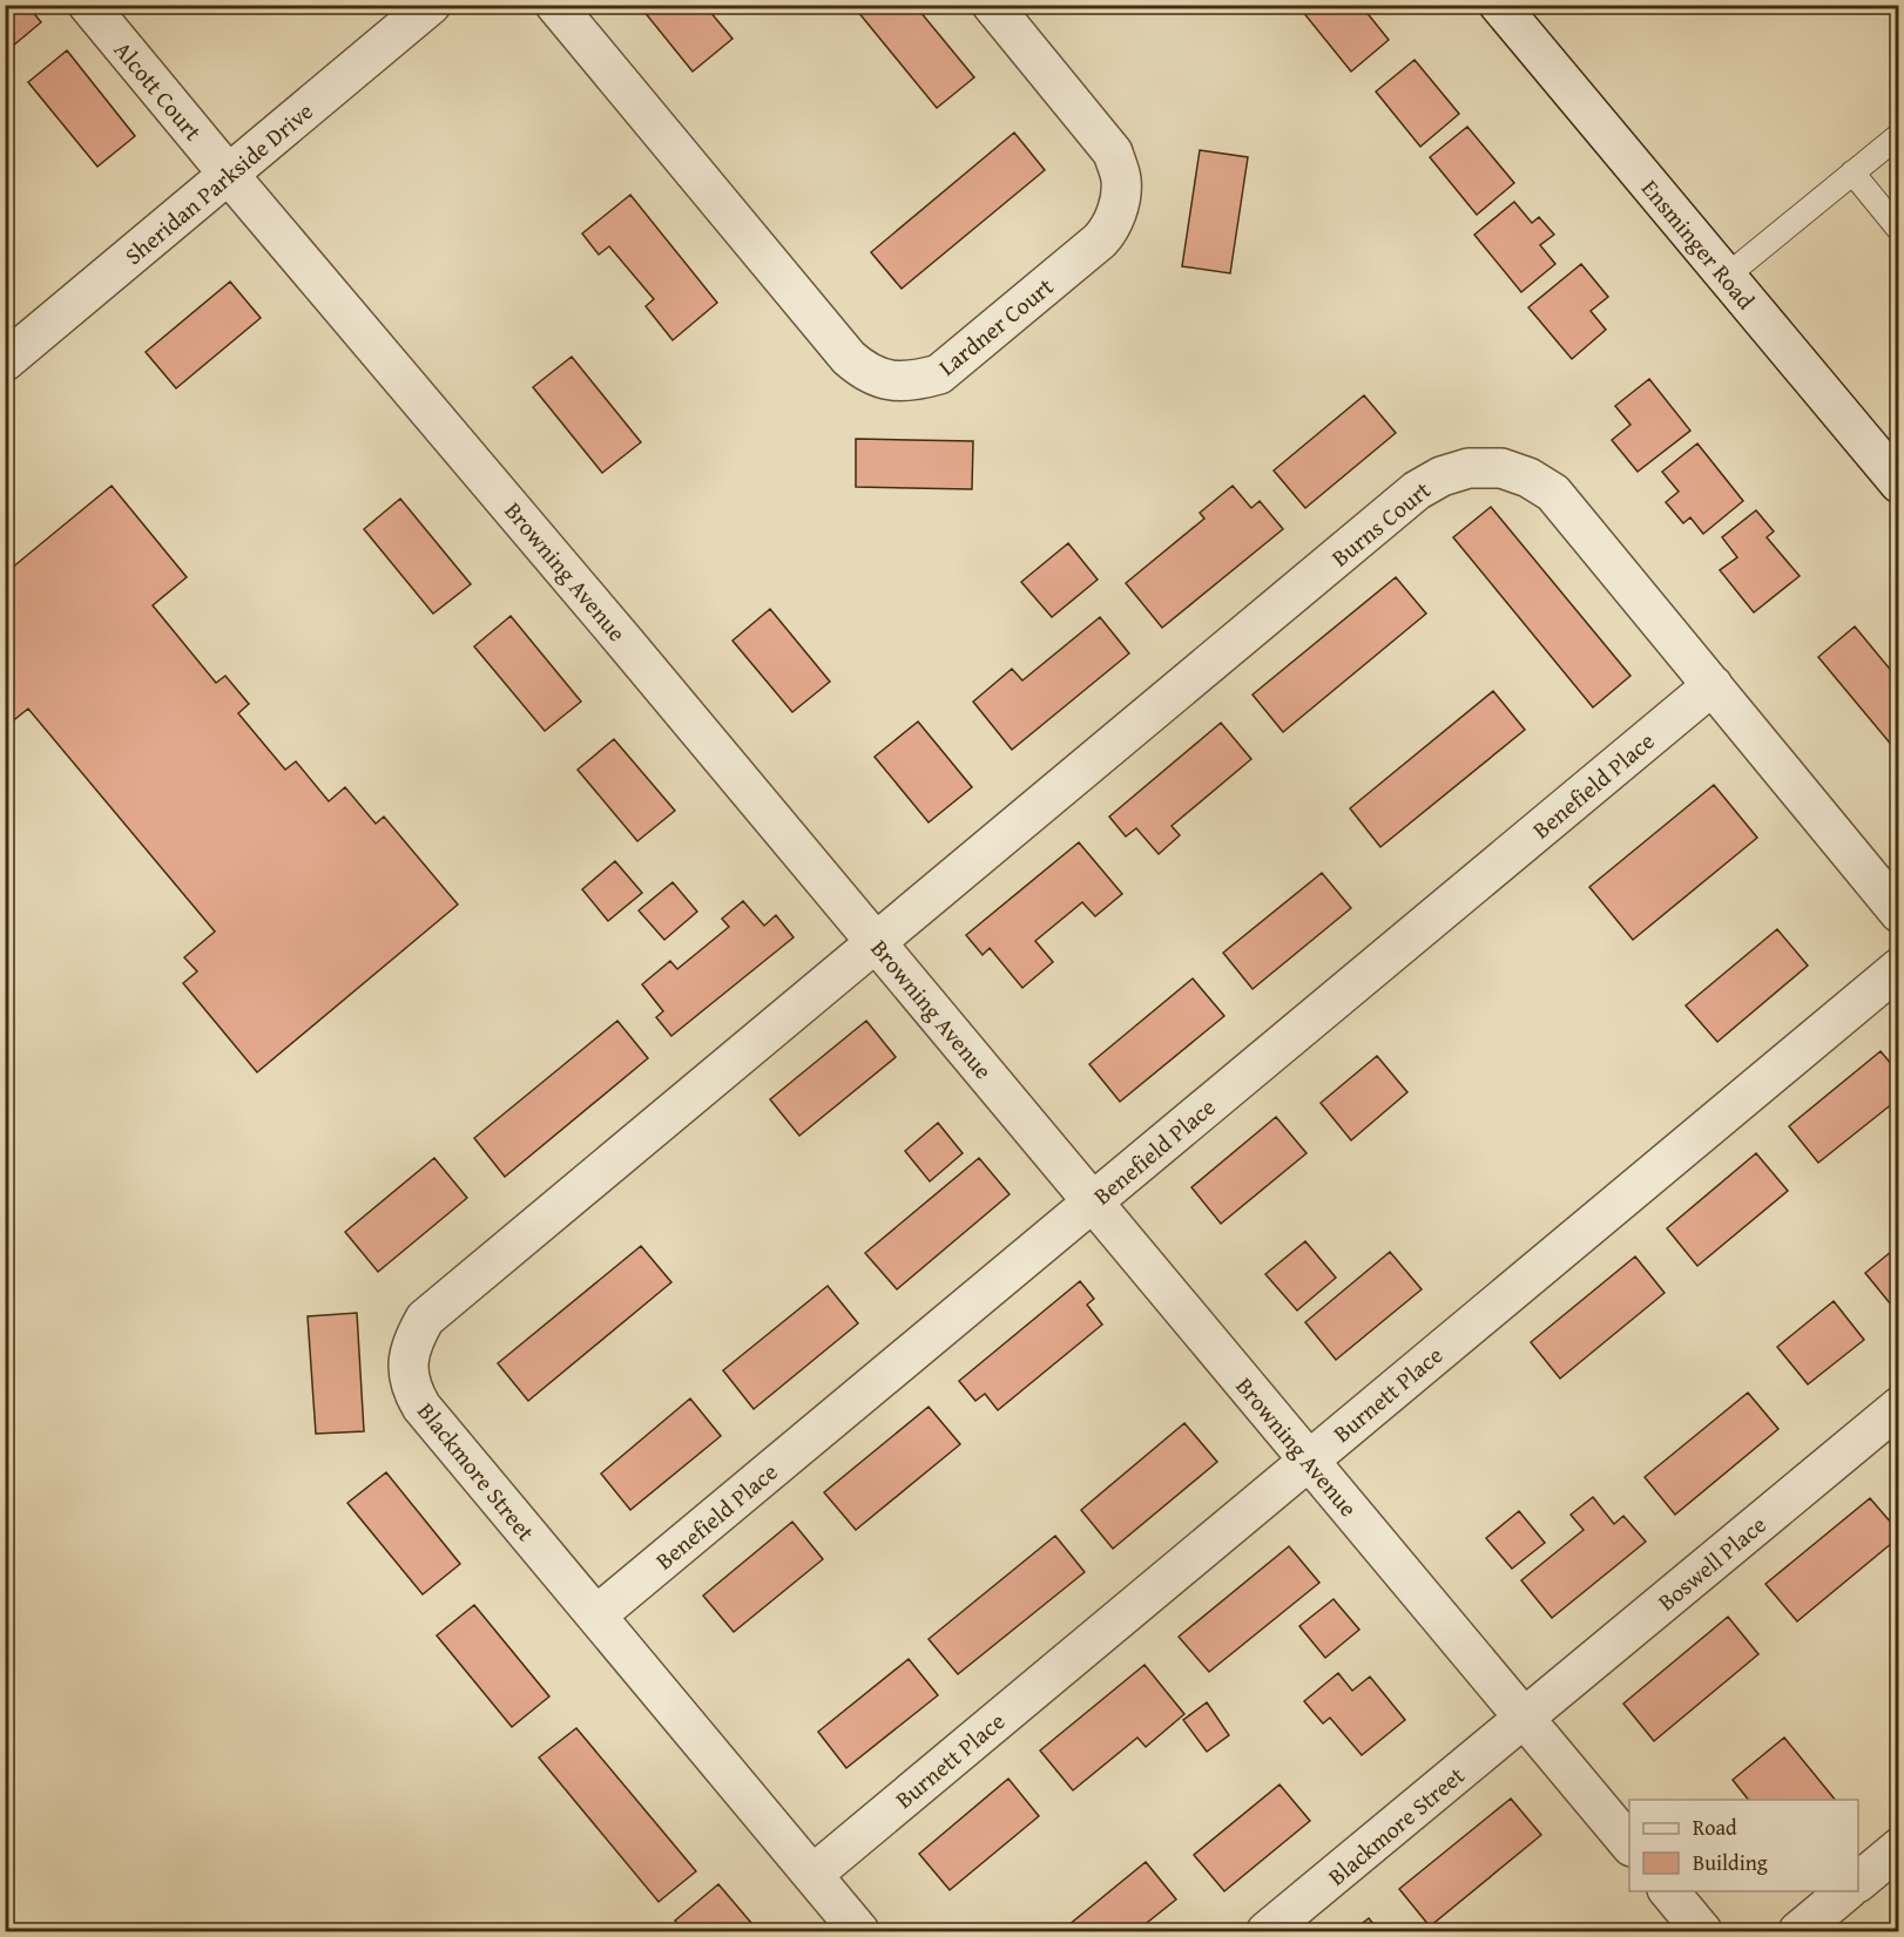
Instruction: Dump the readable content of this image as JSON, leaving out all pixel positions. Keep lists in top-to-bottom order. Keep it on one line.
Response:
{"streets":{"street":["Alcott Court","Sheridan Parkside Drive","Ensminger Road","Lardner Court","Burns Court","Browning Avenue","Benefield Place","Burnett Place","Blackmore Street","Boswell Place"]},"crossings":[["Alcott Court","Sheridan Parkside Drive"],["Alcott Court","Browning Avenue"],["Sheridan Parkside Drive","Browning Avenue"],["Burns Court","Browning Avenue"],["Burns Court","Benefield Place"],["Burns Court","Blackmore Street"],["Browning Avenue","Benefield Place"],["Browning Avenue","Burnett Place"],["Browning Avenue","Blackmore Street"],["Browning Avenue","Boswell Place"],["Benefield Place","Blackmore Street"],["Burnett Place","Blackmore Street"],["Blackmore Street","Boswell Place"]],"legend":["Road","Building"]}
